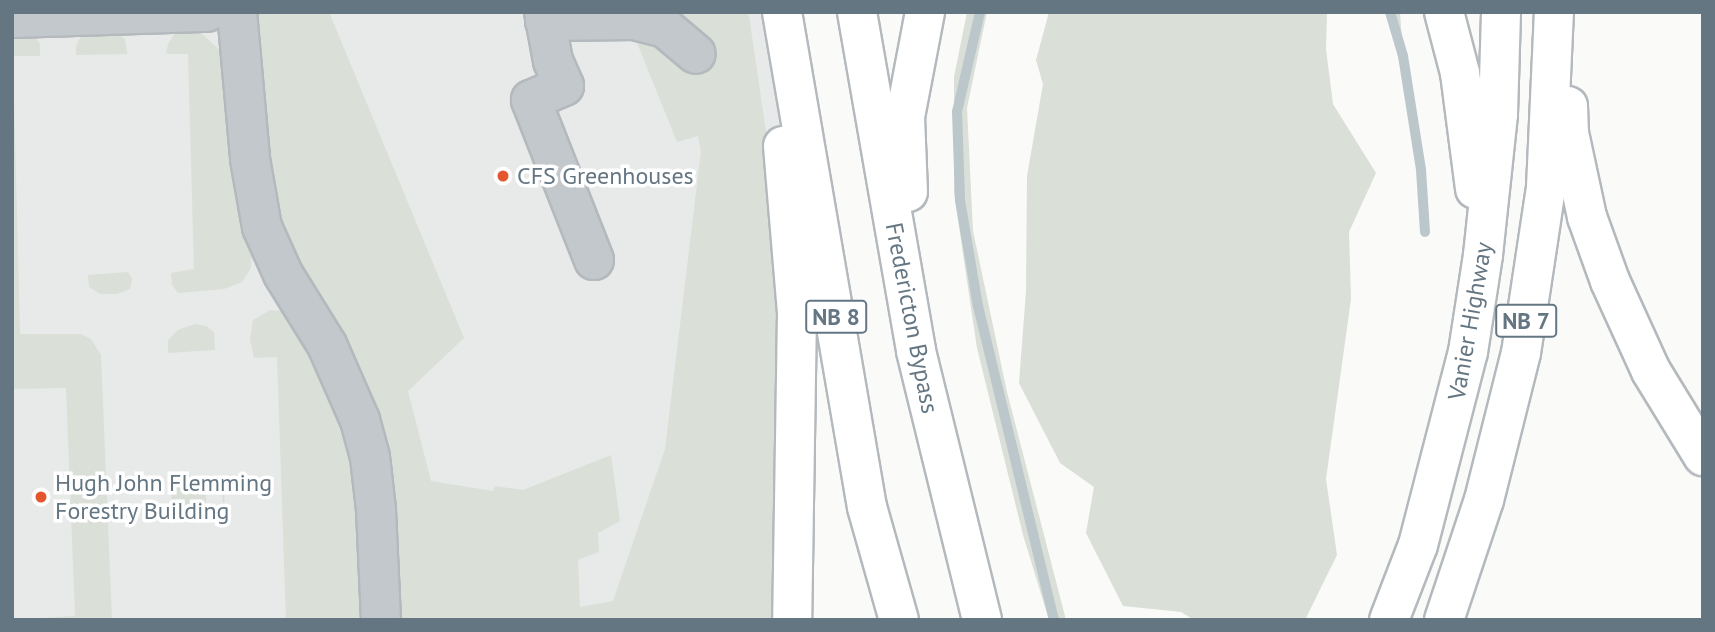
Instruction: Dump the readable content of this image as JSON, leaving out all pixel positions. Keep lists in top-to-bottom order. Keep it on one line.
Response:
{"streets":{"highway":["NB 8","Fredericton Bypass","Vanier Highway","NB 7"]},"places":["CFS Greenhouses","Hugh John Flemming Forestry Building"]}
